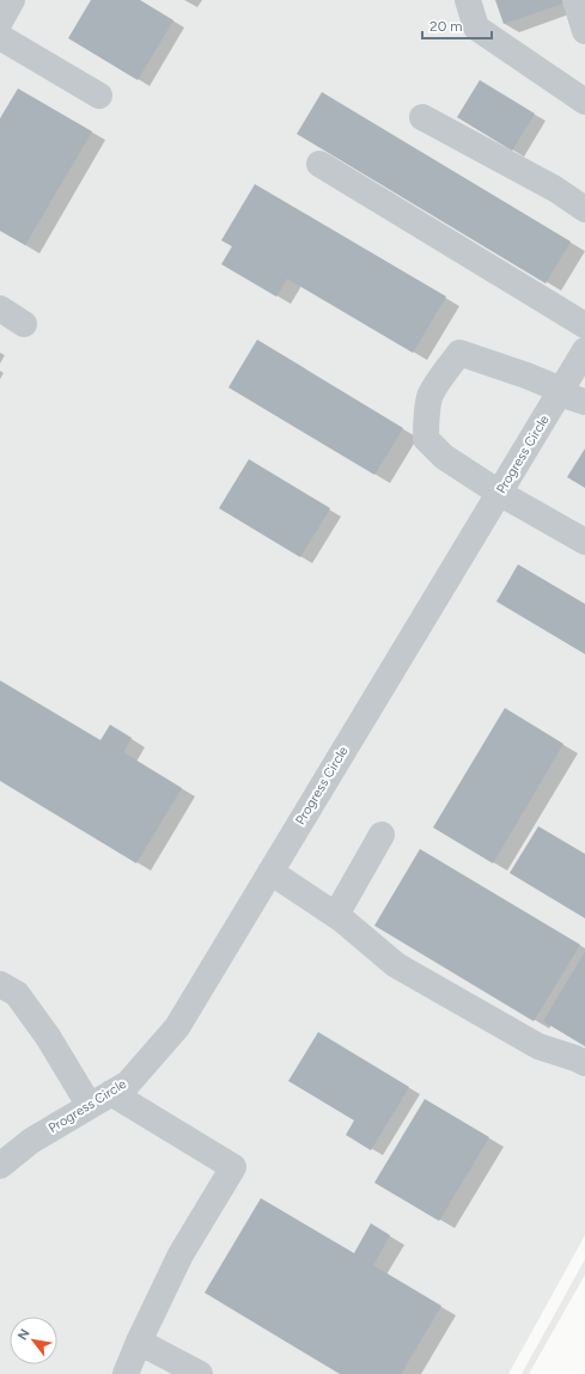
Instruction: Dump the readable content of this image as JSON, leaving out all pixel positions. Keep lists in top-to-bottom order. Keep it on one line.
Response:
{"streets":{"street":["Progress Circle"]},"scale_bar":"20 m","north":"top left"}
